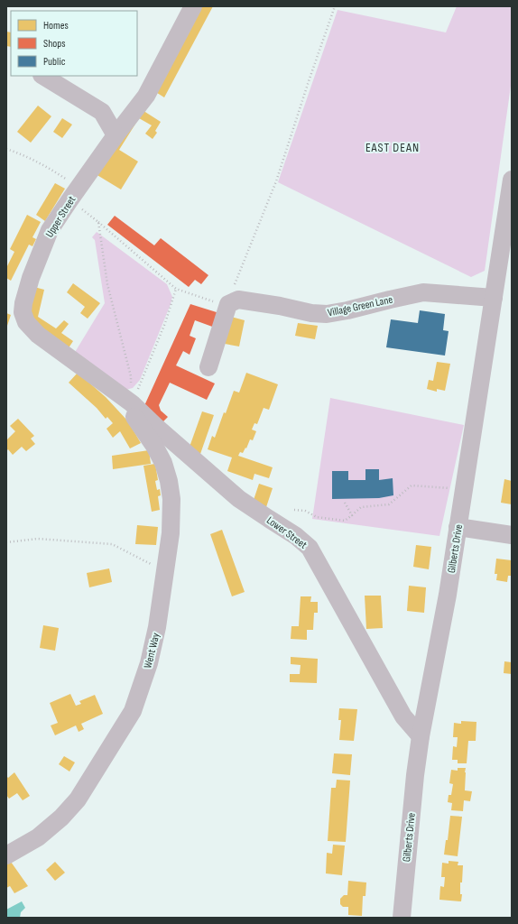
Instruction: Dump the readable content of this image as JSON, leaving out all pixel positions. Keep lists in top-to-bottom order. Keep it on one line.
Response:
{"streets":{"street":["Upper Street","Village Green Lane","Lower Street","Gilberts Drive","Went Way"]},"crossings":[["Upper Street","Lower Street"],["Upper Street","Went Way"],["Village Green Lane","Gilberts Drive"],["Lower Street","Gilberts Drive"],["Lower Street","Went Way"]],"districts":["EAST DEAN"],"legend":["Homes","Shops","Public"]}
